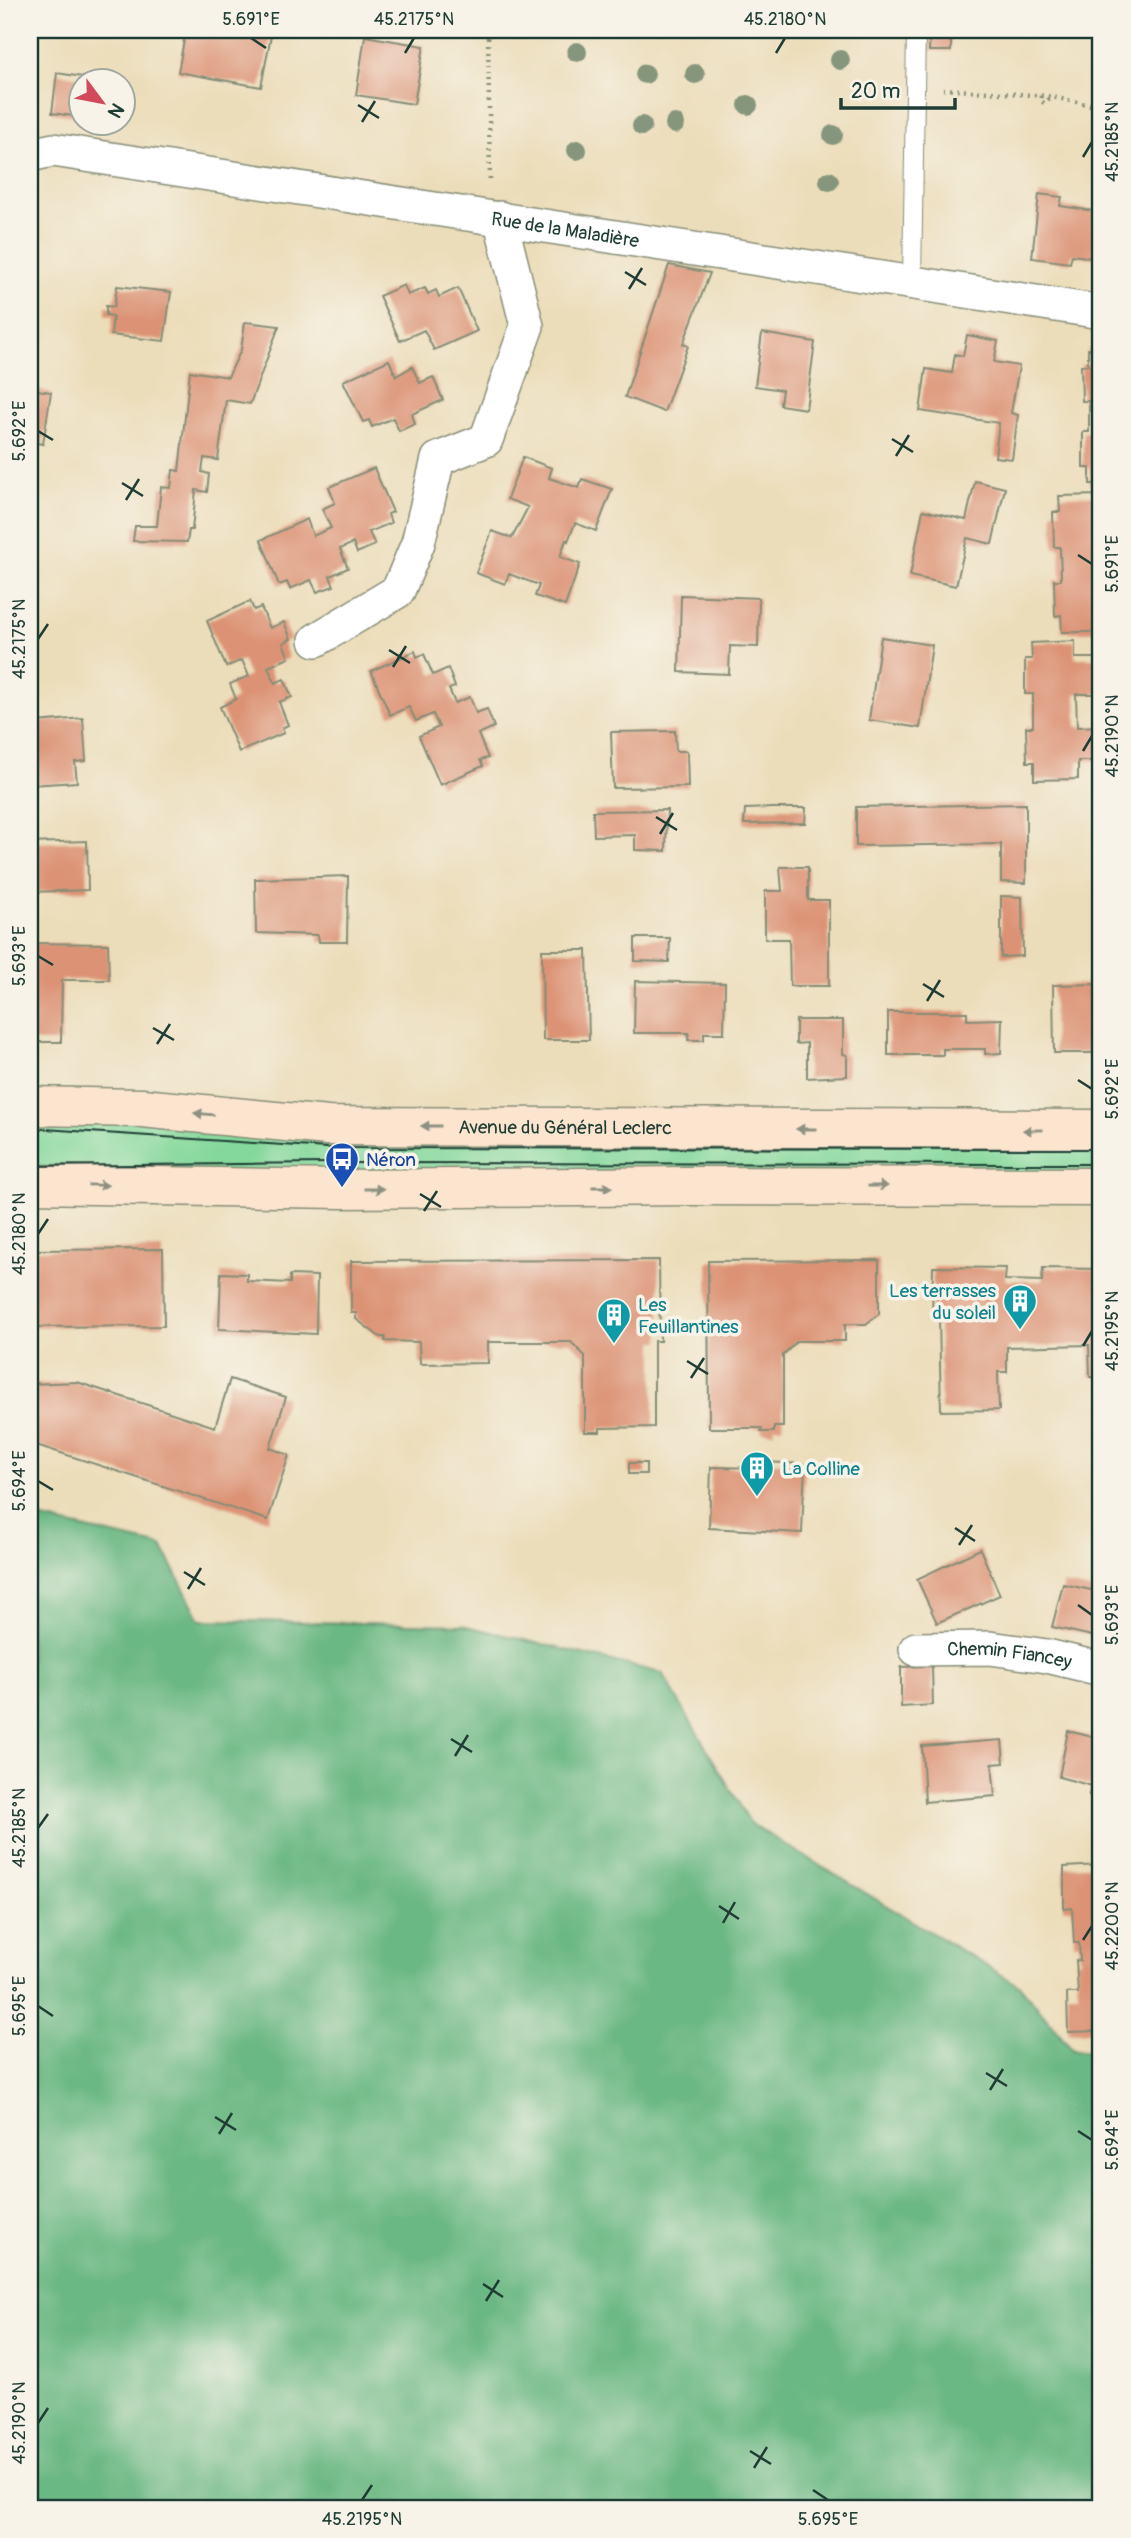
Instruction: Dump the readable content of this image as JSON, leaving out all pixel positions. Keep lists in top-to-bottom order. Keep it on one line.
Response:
{"streets":{"main road":["Avenue du Général Leclerc"],"street":["Rue de la Maladière","Chemin Fiancey"]},"places":{"bus stop":["Néron"],"building":["Les terrasses du soleil","Les Feuillantines","La Colline"]},"scale_bar":"20 m","north":"bottom right","coordinates":["5.691°E","45.2175°N","45.2180°N","45.2185°N","5.692°E","45.2190°N","5.693°E","45.2195°N","5.694°E","45.2200°N","5.695°E"]}
